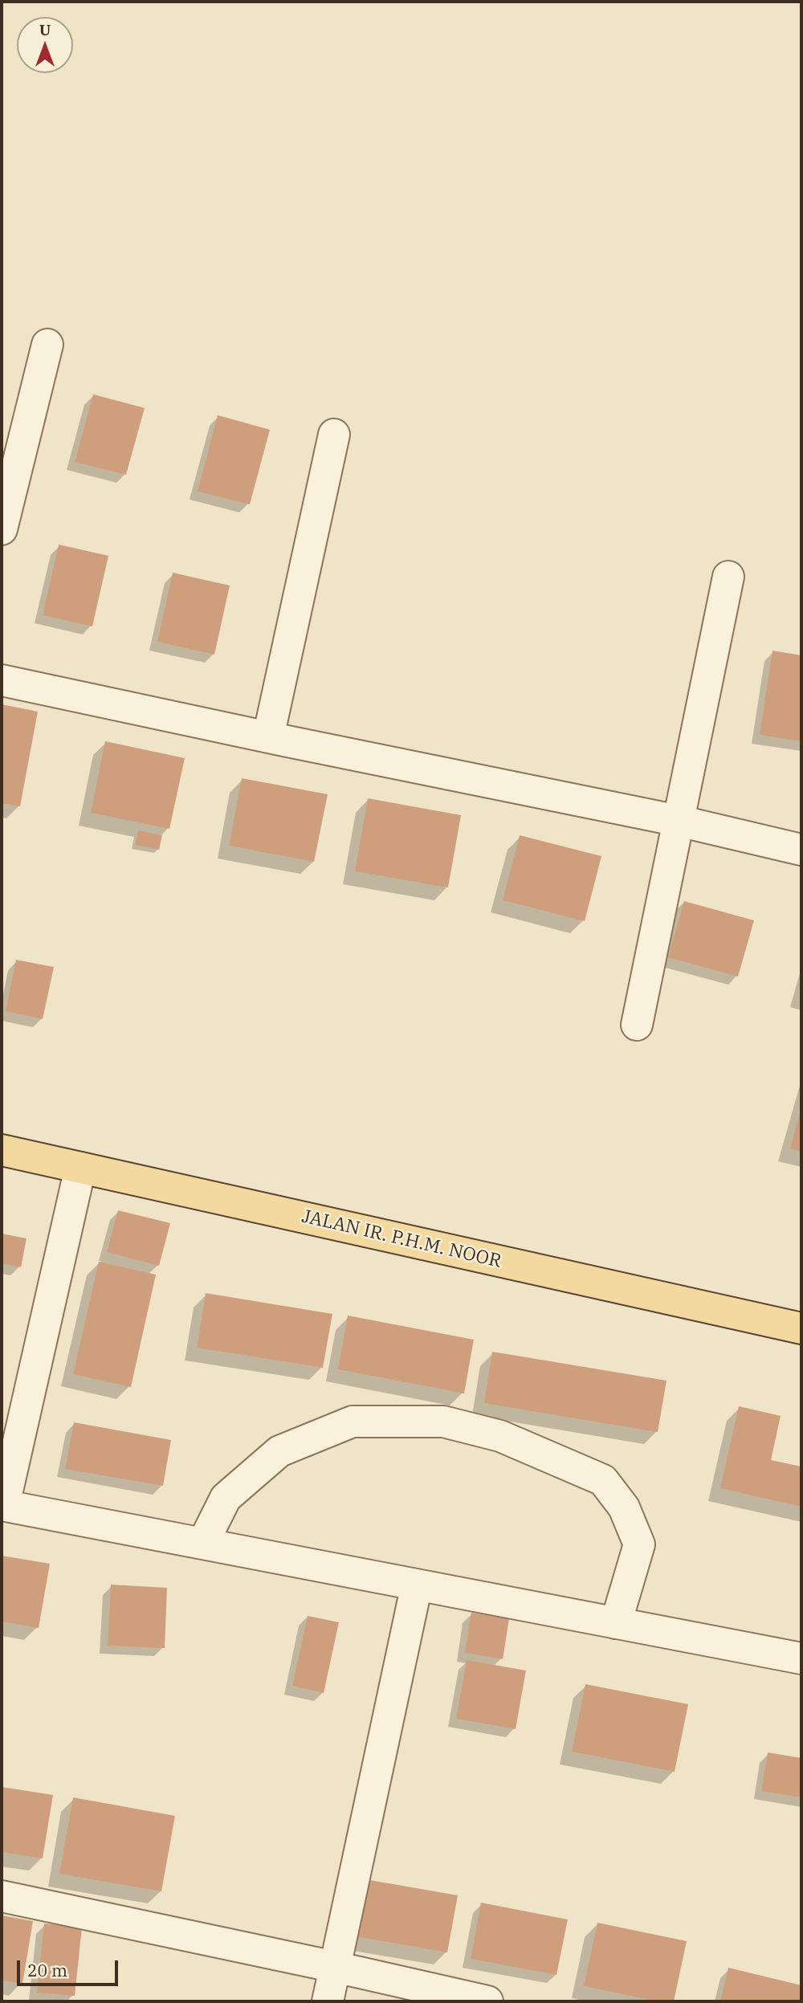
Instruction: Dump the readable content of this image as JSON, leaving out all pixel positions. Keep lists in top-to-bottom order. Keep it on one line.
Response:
{"streets":{"main road":["JALAN IR. P.H.M. NOOR"]},"scale_bar":"20 m","north":"top"}
